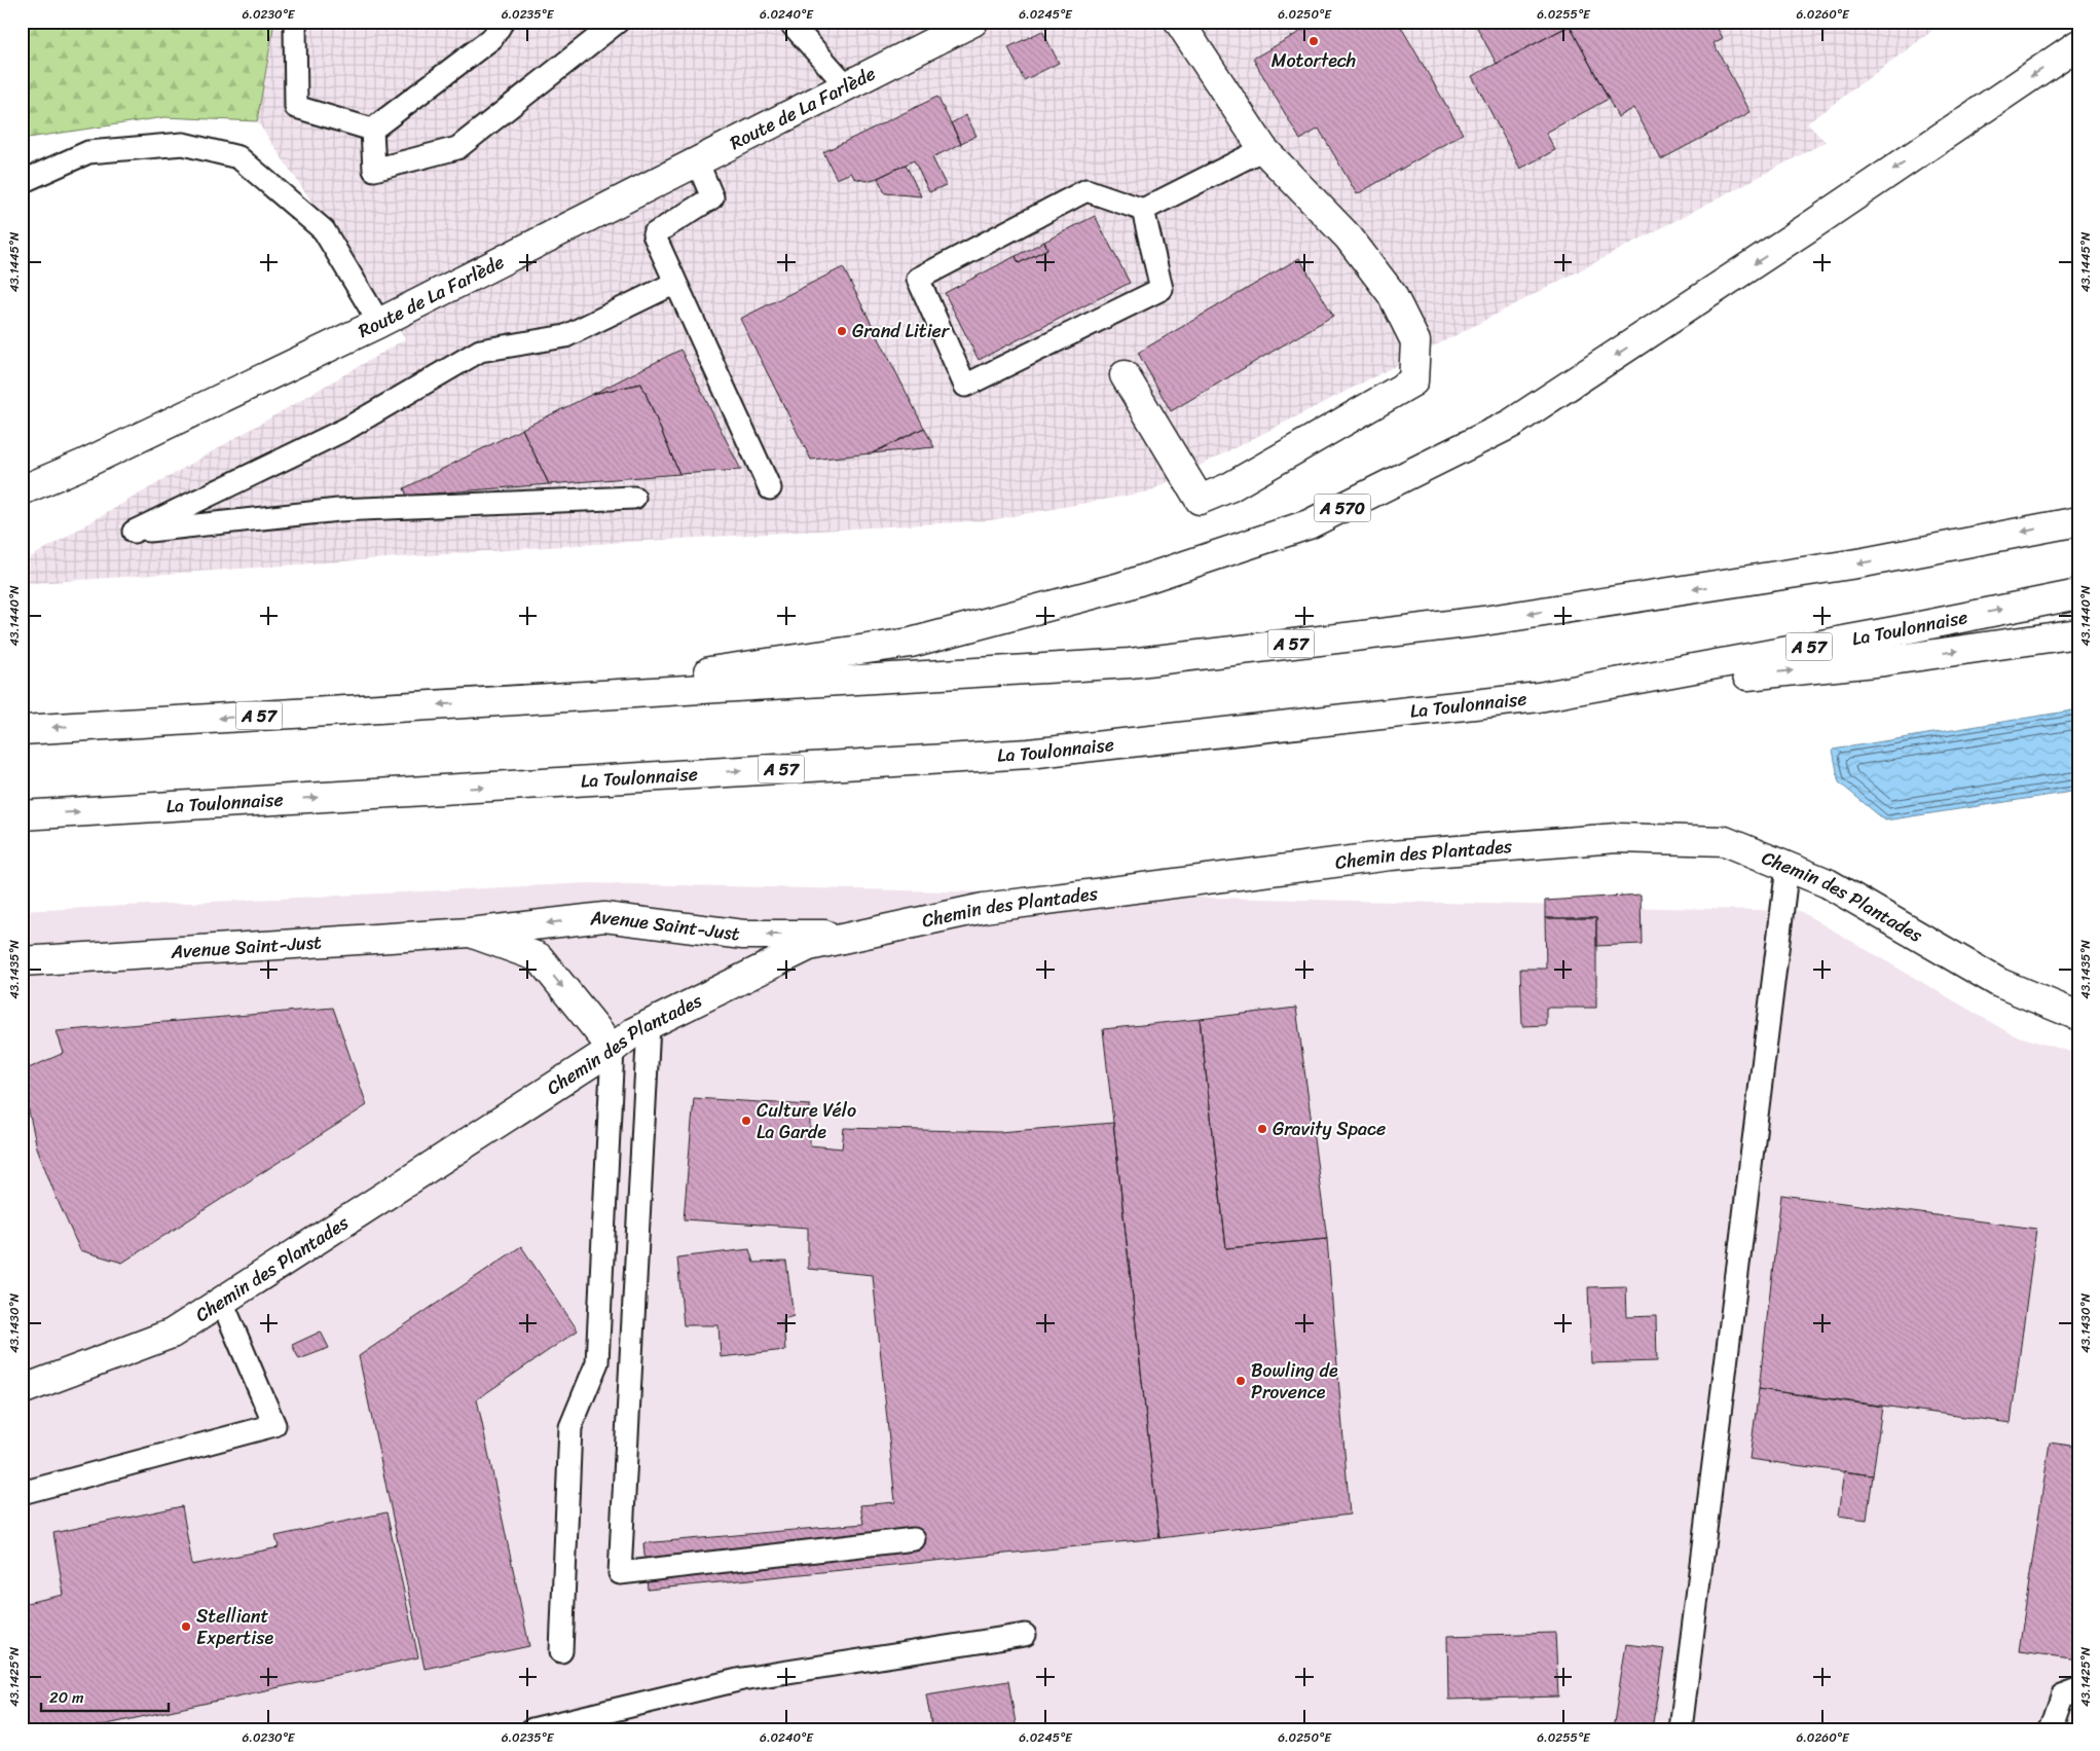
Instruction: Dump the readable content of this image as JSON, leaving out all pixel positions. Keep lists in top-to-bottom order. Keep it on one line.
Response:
{"streets":{"main road":["Route de La Farlède","A 570","La Toulonnaise","A 57","Chemin des Plantades","Avenue Saint-Just"]},"crossings":[["A 570","A 57"],["Chemin des Plantades","Avenue Saint-Just"]],"places":["Motortech","Grand Litier","Culture Vélo La Garde","Gravity Space","Bowling de Provence","Stelliant Expertise"],"scale_bar":"20 m","coordinates":["6.0230°E","6.0235°E","6.0240°E","6.0245°E","6.0250°E","6.0255°E","6.0260°E","43.1445°N","43.1440°N","43.1435°N","43.1430°N","43.1425°N"]}
